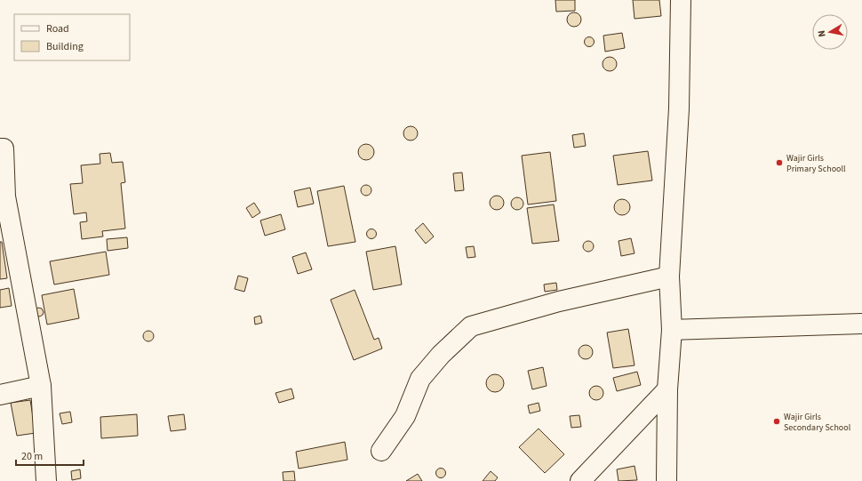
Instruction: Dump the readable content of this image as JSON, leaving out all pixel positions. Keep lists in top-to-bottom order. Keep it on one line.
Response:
{"places":["Wajir Girls Primary Schooll","Wajir Girls Secondary School"],"legend":["Road","Building"],"scale_bar":"20 m","north":"left"}
